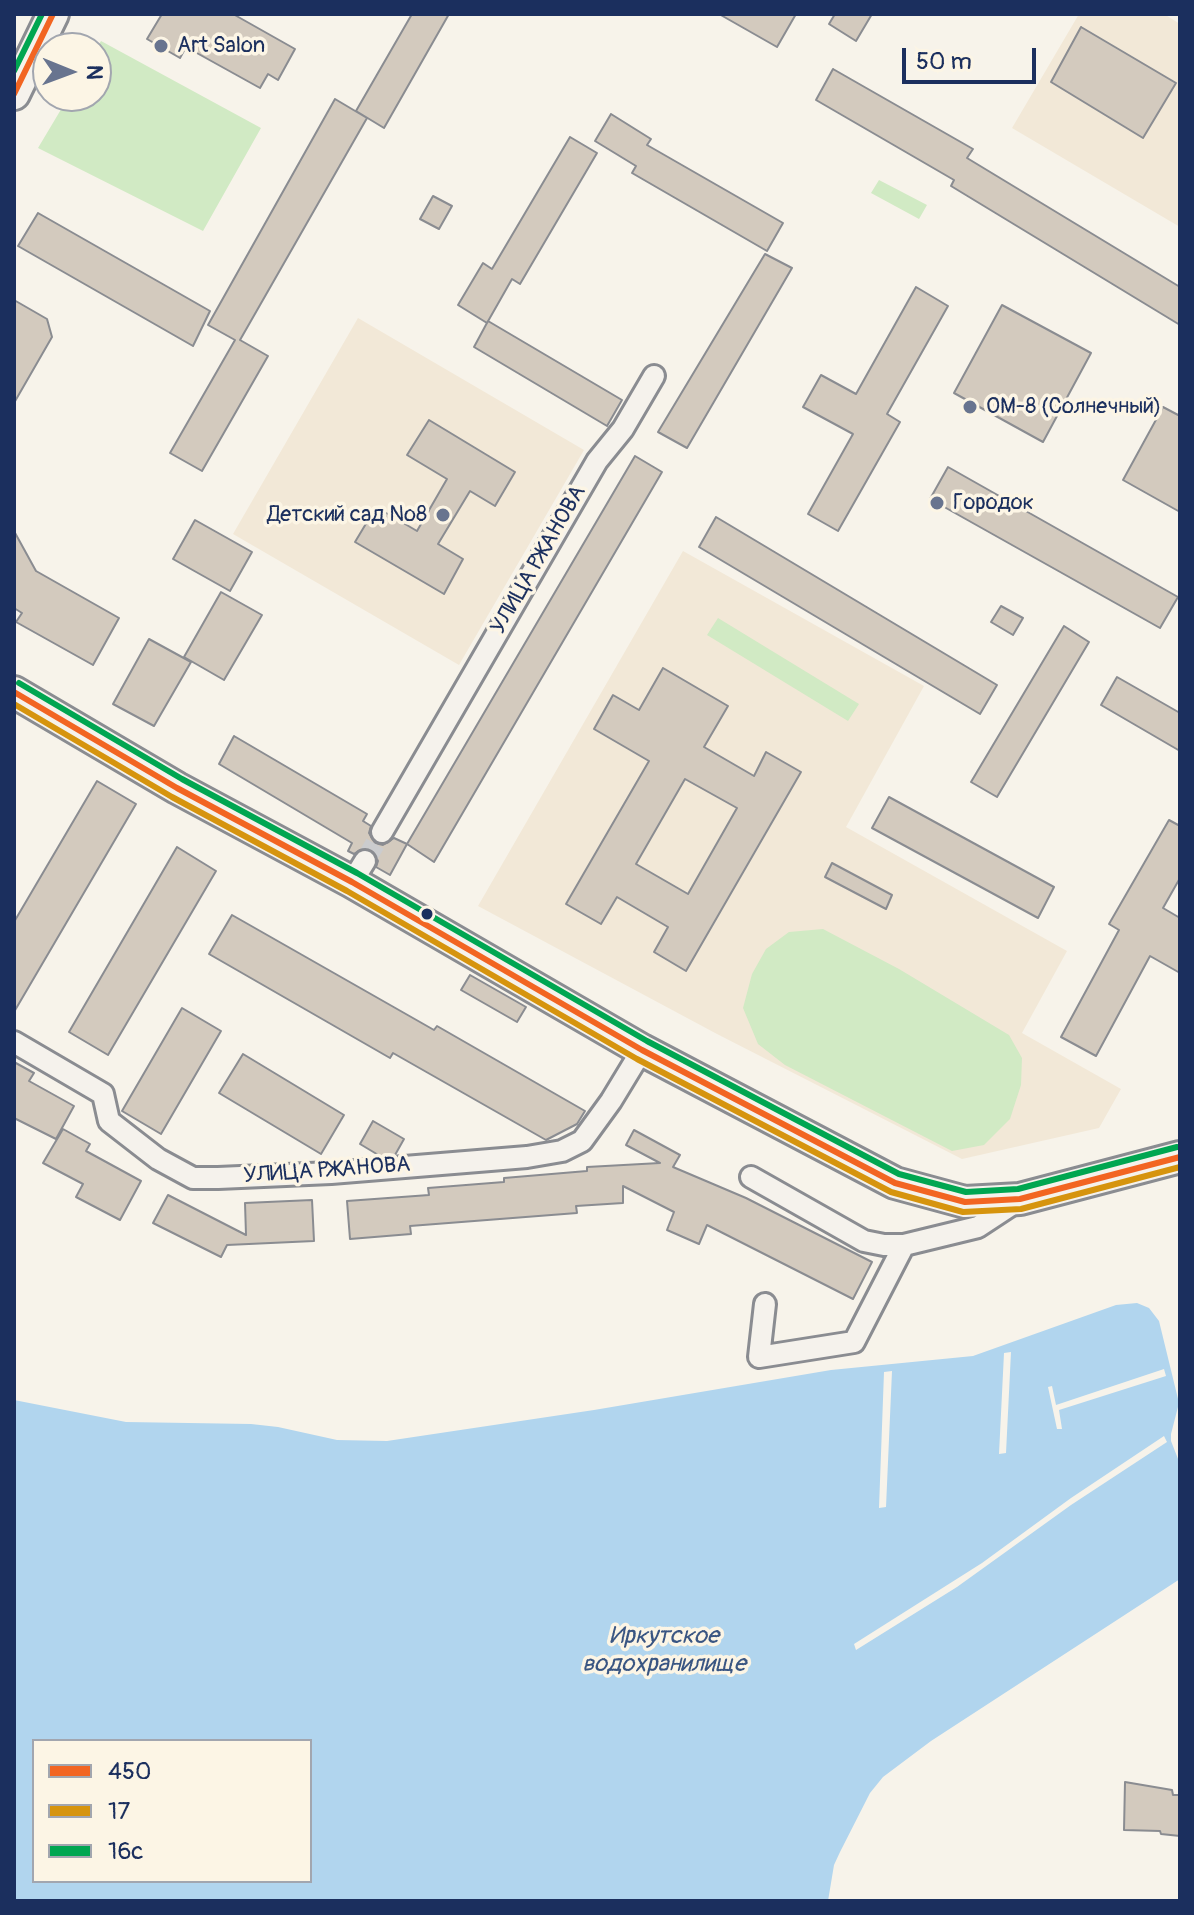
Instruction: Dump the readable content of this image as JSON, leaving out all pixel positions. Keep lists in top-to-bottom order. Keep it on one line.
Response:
{"streets":{"street":["УЛИЦА РЖАНОВА"]},"water":["Иркутское водохранилище"],"places":["Art Salon","ОМ-8 (Солнечный)","Городок","Детский сад №8"],"lines":["transit line 450","transit line 16с","transit line 17"],"legend":["450","17","16с"],"scale_bar":"50 m","north":"right"}
